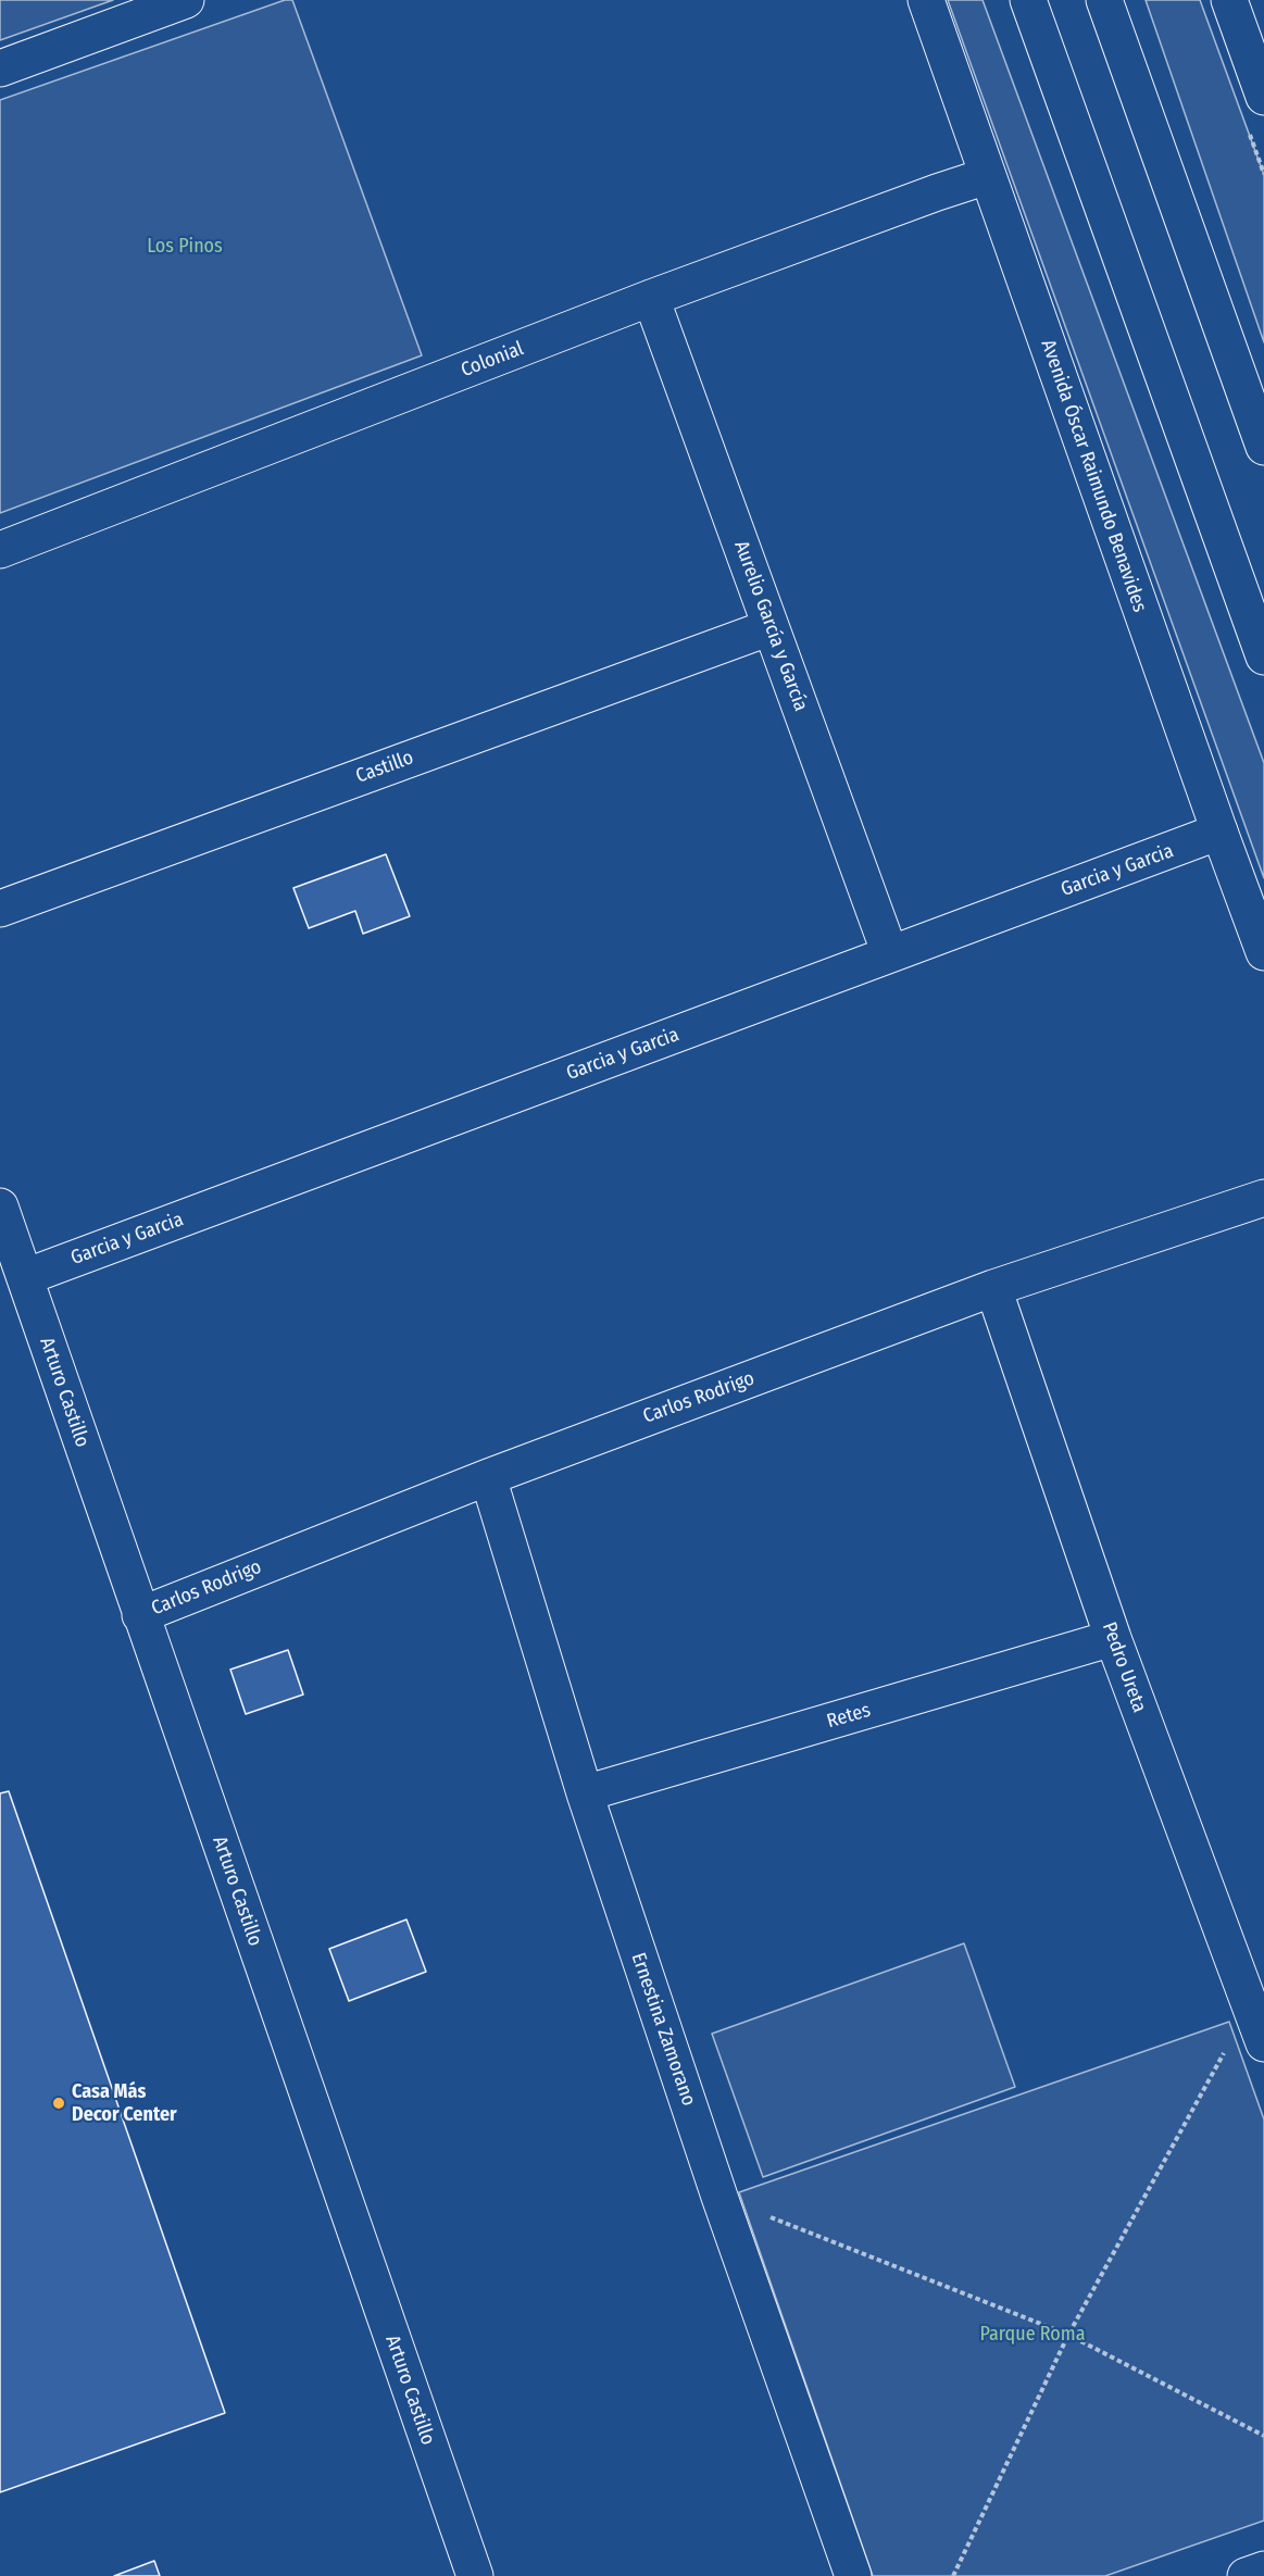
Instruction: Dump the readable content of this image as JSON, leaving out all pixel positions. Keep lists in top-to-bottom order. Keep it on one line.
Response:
{"streets":{"street":["Colonial","Avenida Óscar Raimundo Benavides","Aurelio García y García","Castillo","Garcia y Garcia","Arturo Castillo","Carlos Rodrigo","Pedro Ureta","Retes","Ernestina Zamorano"]},"crossings":[["Colonial","Avenida Óscar Raimundo Benavides"],["Colonial","Aurelio García y García"],["Avenida Óscar Raimundo Benavides","Garcia y Garcia"],["Aurelio García y García","Castillo"],["Aurelio García y García","Garcia y Garcia"],["Garcia y Garcia","Arturo Castillo"],["Arturo Castillo","Carlos Rodrigo"],["Carlos Rodrigo","Pedro Ureta"],["Carlos Rodrigo","Ernestina Zamorano"],["Pedro Ureta","Retes"],["Retes","Ernestina Zamorano"]],"parks":["Los Pinos","Parque Roma"],"places":["Casa Más Decor Center"]}
